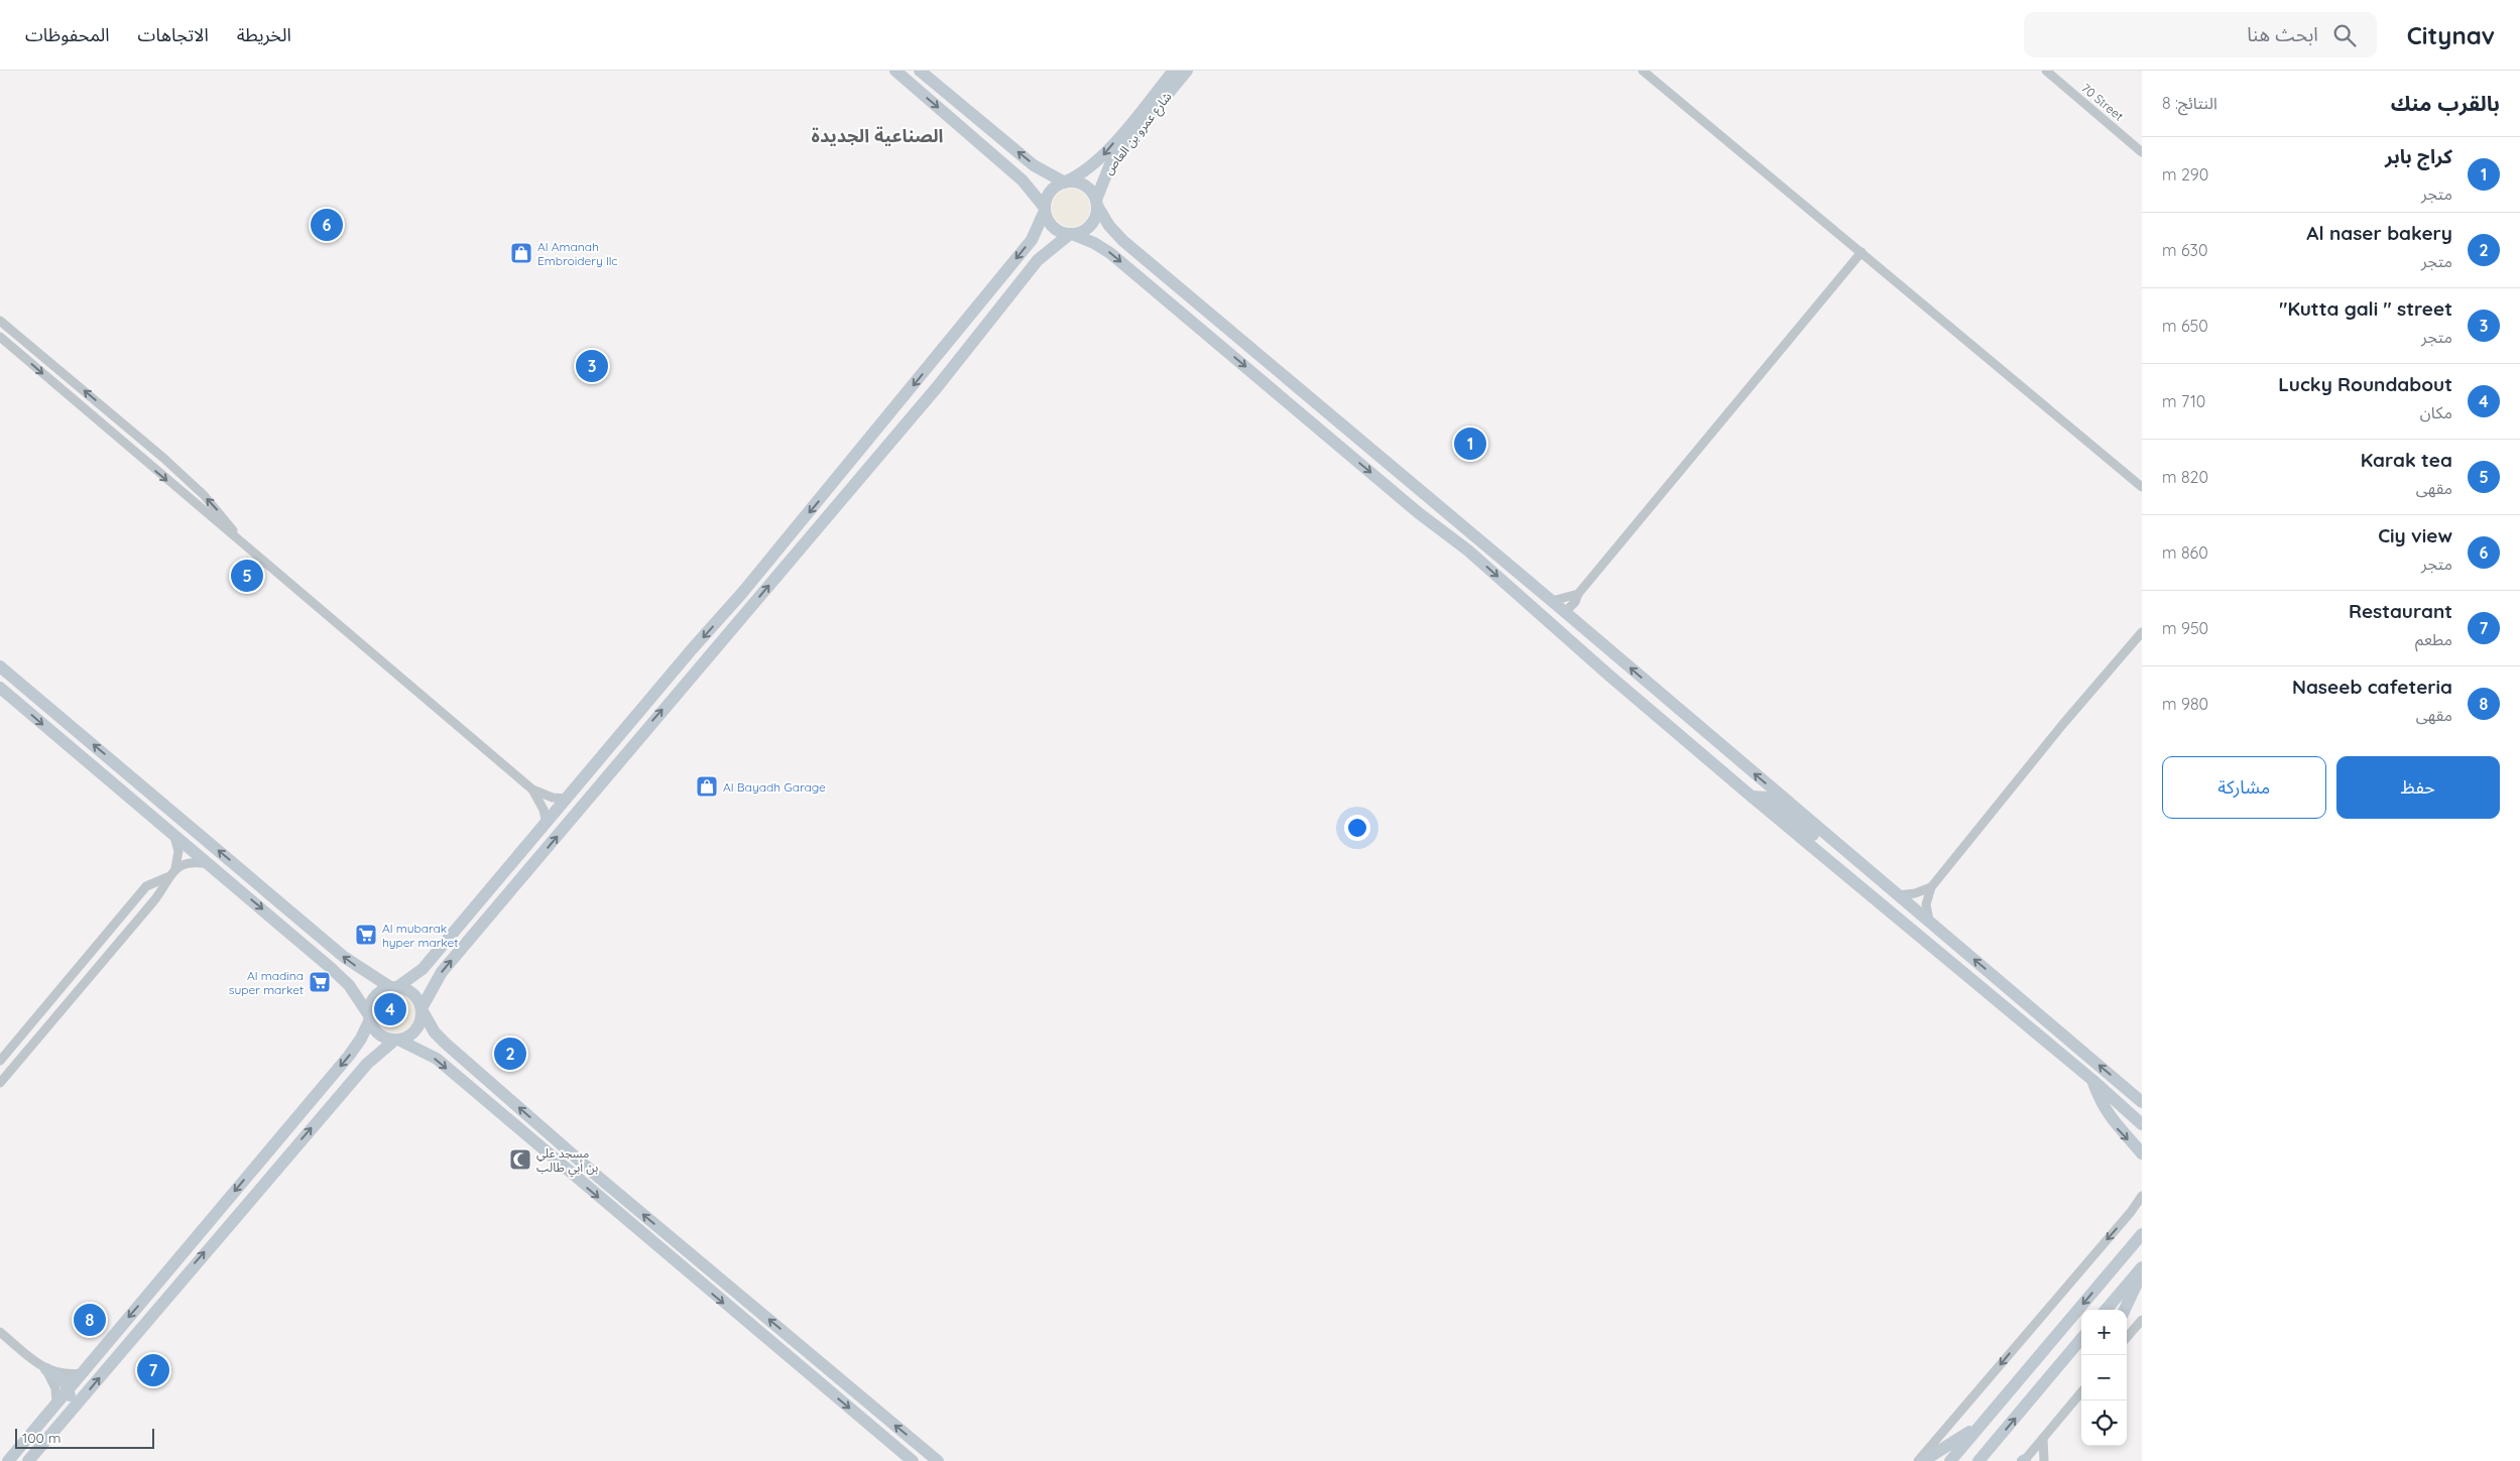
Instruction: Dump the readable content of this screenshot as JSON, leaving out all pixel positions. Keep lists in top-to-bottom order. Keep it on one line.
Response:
{"streets":{"main road":["شارع عمرو بن العاص"],"street":["70 Street"]},"districts":["الصناعية الجديدة"],"places":{"shop":["Al Amanah Embroidery llc","Al Bayadh Garage"],"supermarket":["Al mubarak hyper market","Al madina super market"],"mosque":["مسجد علي بن أبي طالب"]},"scale_bar":"100 m","page":{"header":"Citynav","search":"ابحث هنا","nav":["الخريطة","الاتجاهات","المحفوظات"],"heading":["بالقرب منك","النتائج: 8"],"list":[{"mark":"1","name":"كراج بابر","note":"متجر","value":"290 m"},{"mark":"2","name":"Al naser bakery","note":"متجر","value":"630 m"},{"mark":"3","name":"Kutta gali \" street\"","note":"متجر","value":"650 m"},{"mark":"4","name":"Lucky Roundabout","note":"مكان","value":"710 m"},{"mark":"5","name":"Karak tea","note":"مقهى","value":"820 m"},{"mark":"6","name":"Ciy view","note":"متجر","value":"860 m"},{"mark":"7","name":"Restaurant","note":"مطعم","value":"950 m"},{"mark":"8","name":"Naseeb cafeteria","note":"مقهى","value":"980 m"}],"pins":["6","3","1","5","4","2","8","7"],"buttons":["حفظ","مشاركة"],"map_buttons":["+","−"],"scale":"100 m"}}
